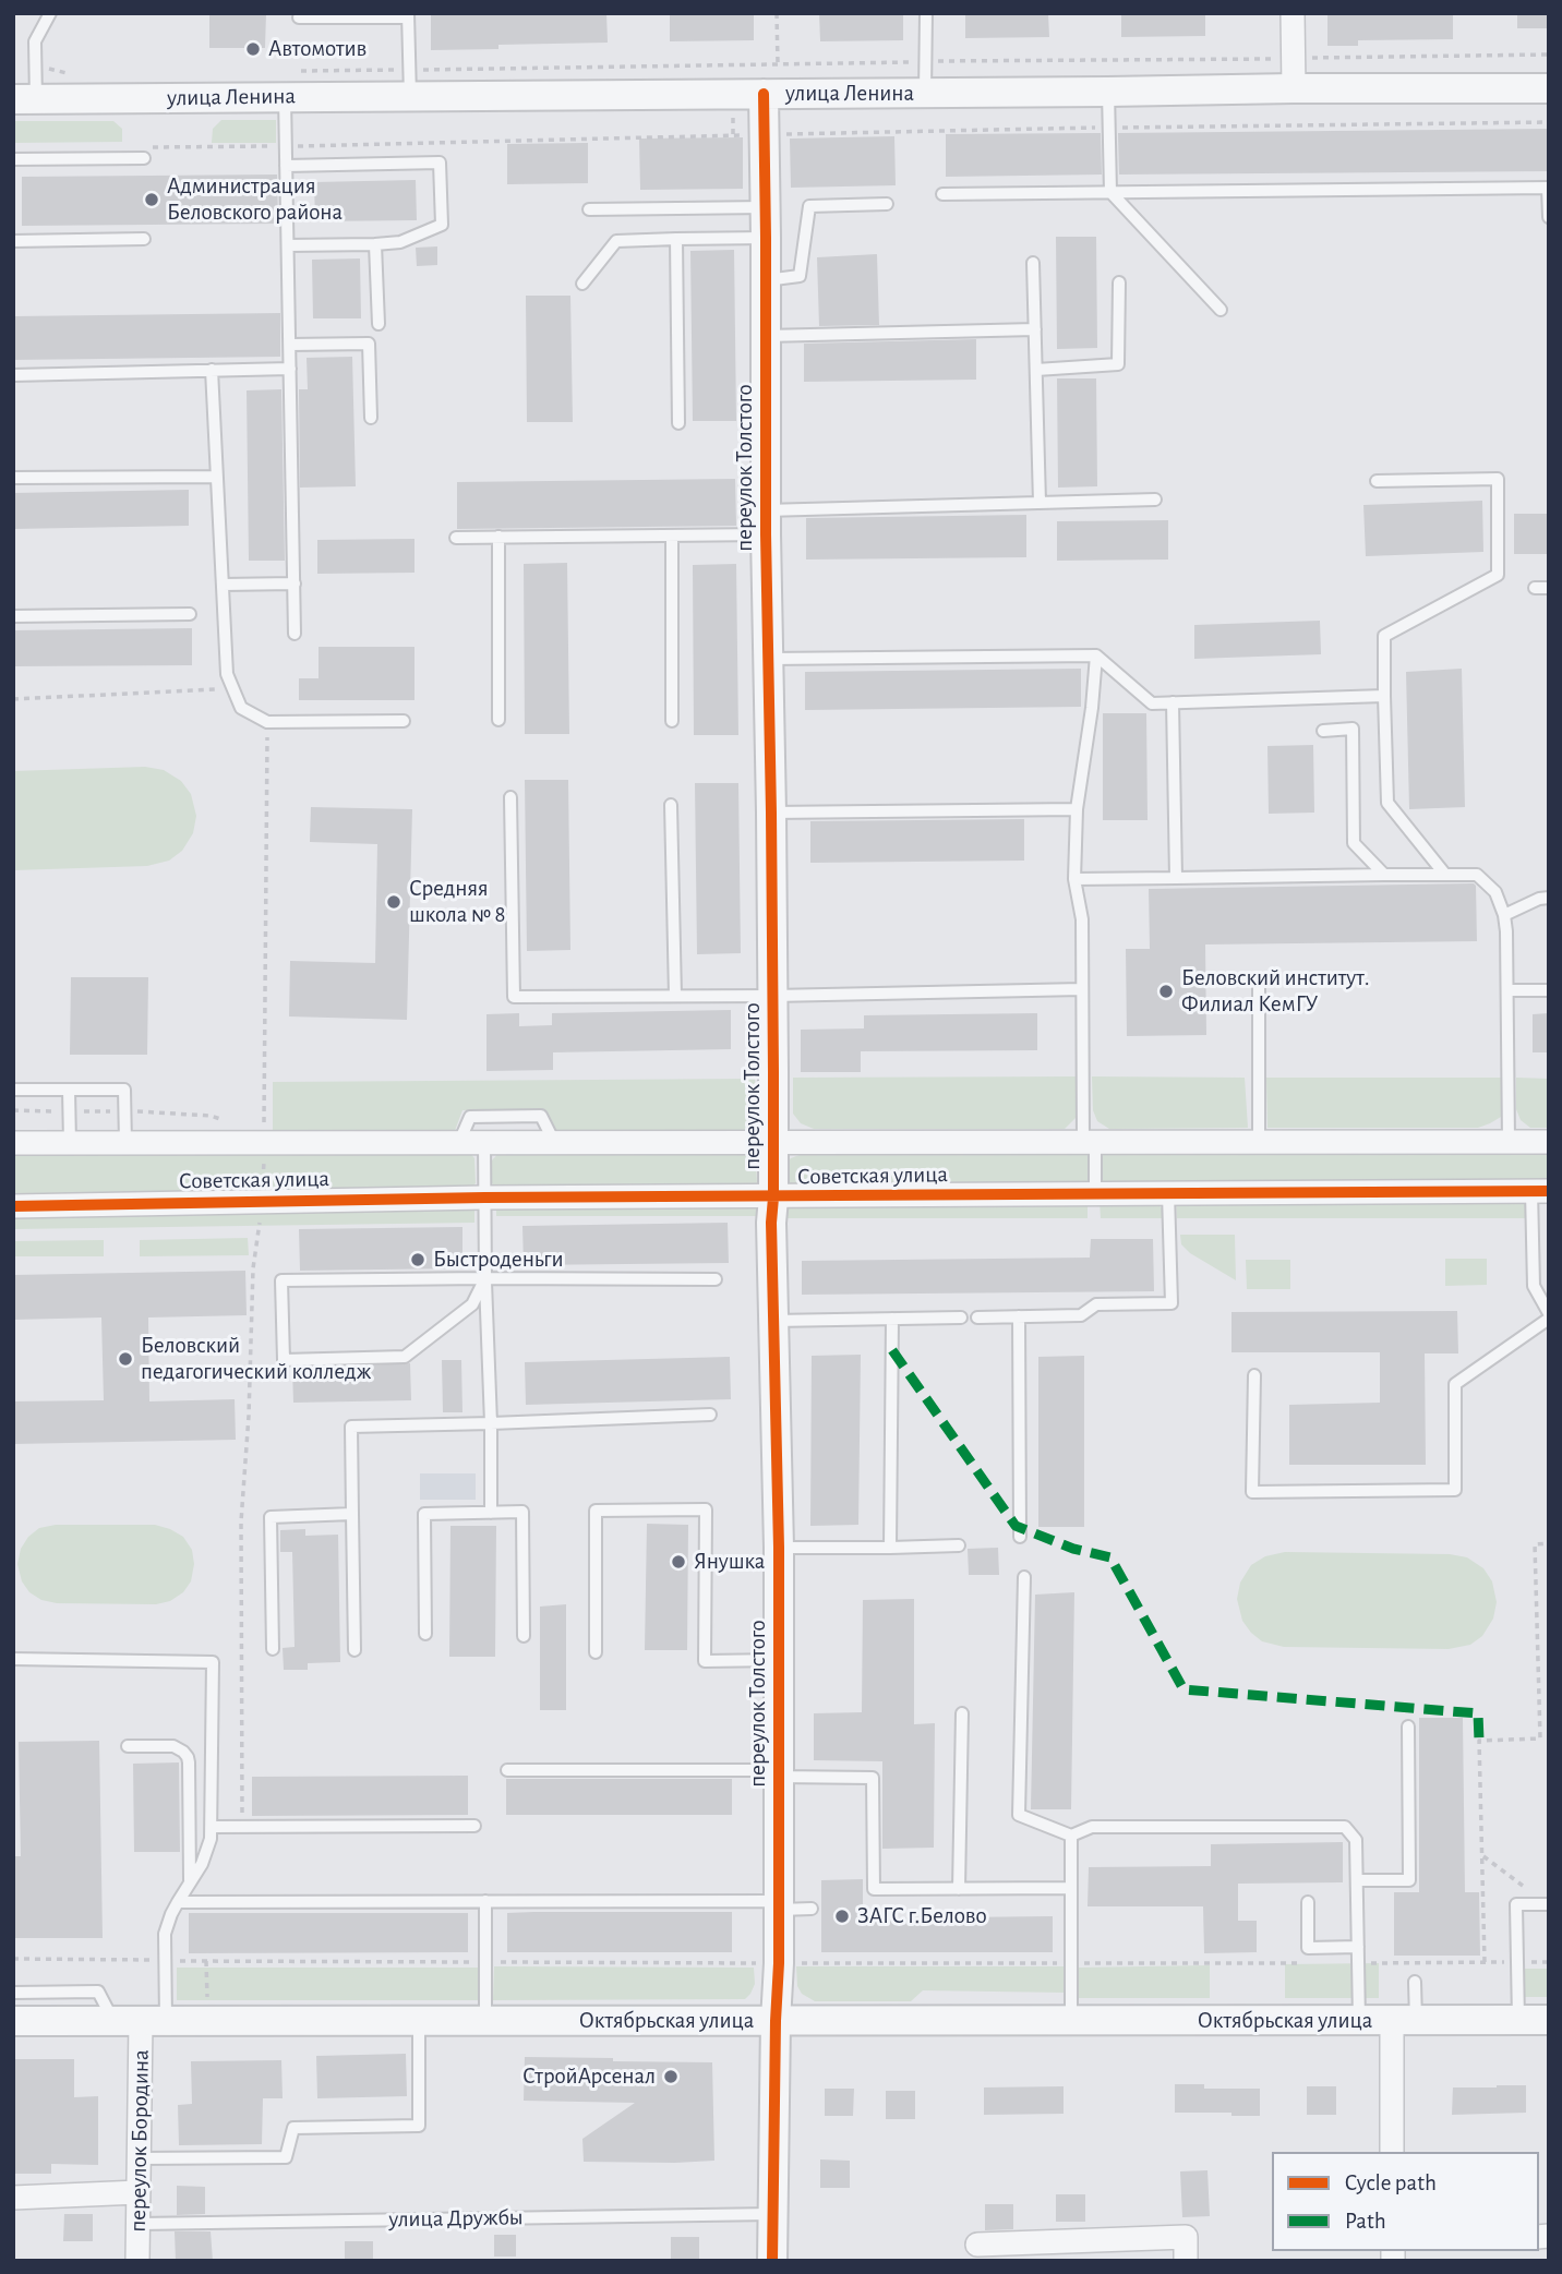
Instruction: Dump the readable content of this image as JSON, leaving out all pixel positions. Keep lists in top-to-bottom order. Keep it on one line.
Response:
{"streets":{"street":["улица Ленина","переулок Толстого","Советская улица","Октябрьская улица","переулок Бородина"],"lane":["улица Дружбы"]},"crossings":[["улица Ленина","переулок Толстого"],["переулок Толстого","Советская улица"],["переулок Толстого","Октябрьская улица"],["переулок Толстого","улица Дружбы"],["Октябрьская улица","переулок Бородина"],["переулок Бородина","улица Дружбы"]],"places":["Автомотив","Администрация Беловского района","Средняя школа № 8","Беловский институт. Филиал КемГУ","Быстроденьги","Беловский педагогический колледж","Янушка","ЗАГС г.Белово","СтройАрсенал"],"legend":["Cycle path","Path"]}
